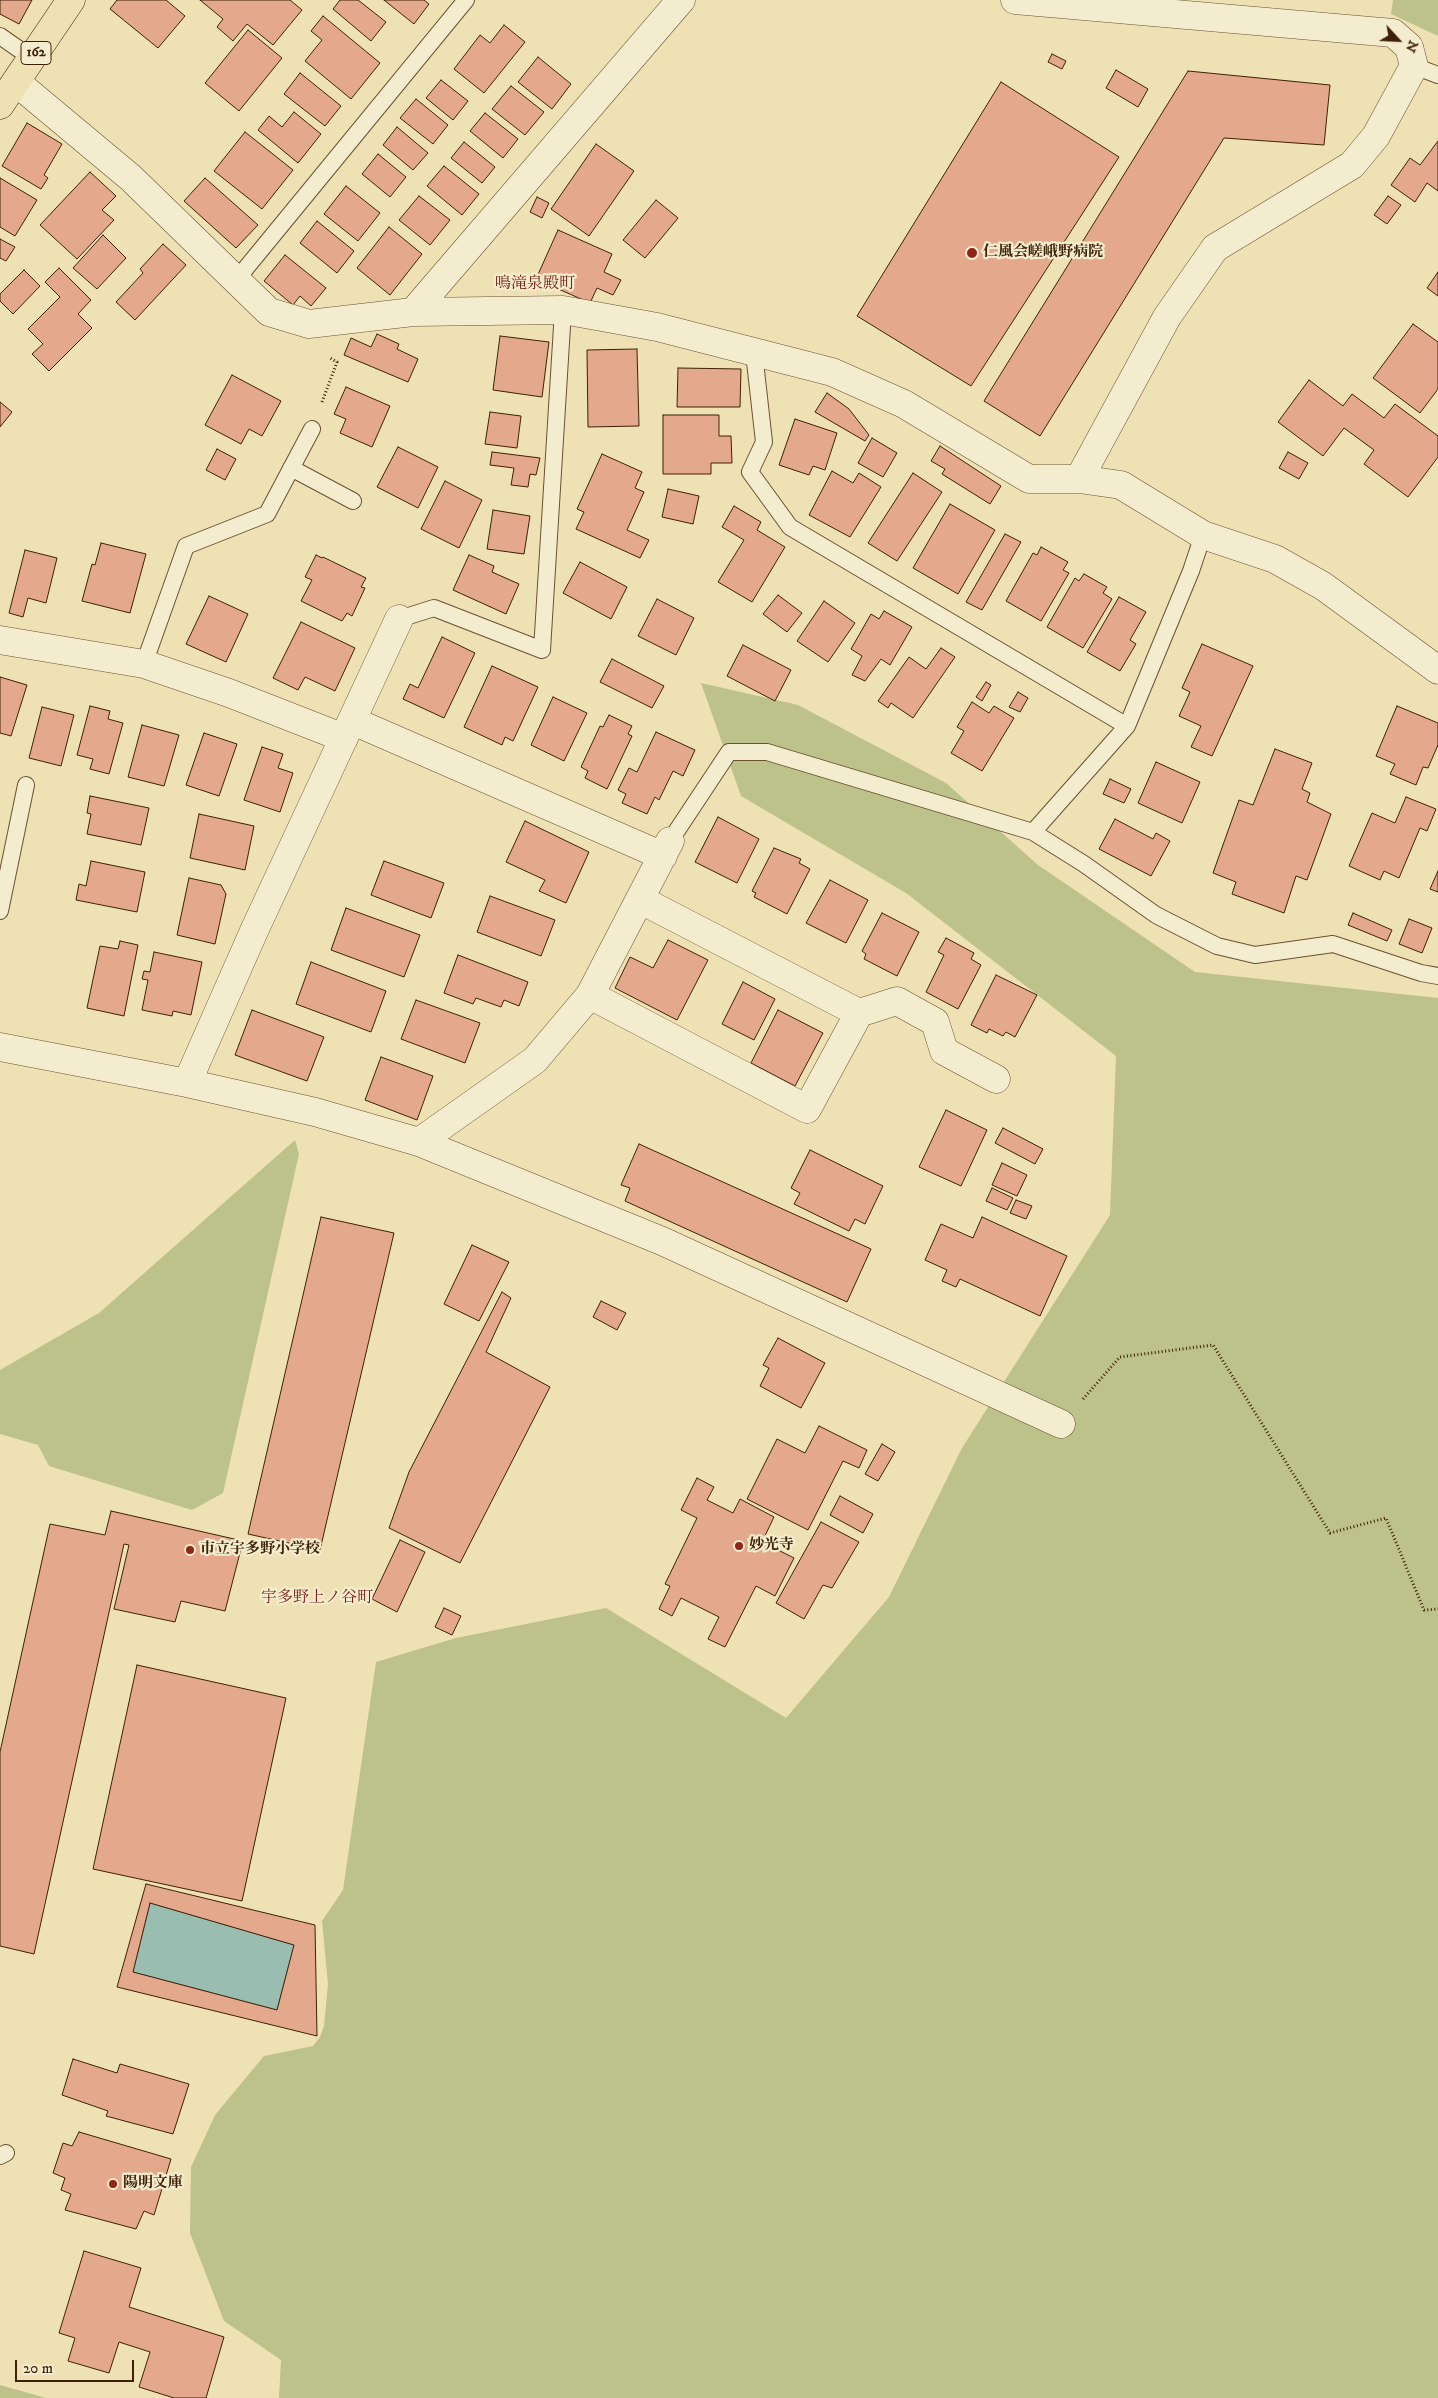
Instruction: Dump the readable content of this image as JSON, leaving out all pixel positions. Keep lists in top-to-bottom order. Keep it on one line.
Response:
{"streets":{"highway":["162"]},"districts":["鳴滝泉殿町","宇多野上ノ谷町"],"places":["仁風会嵯峨野病院","妙光寺","市立宇多野小学校","陽明文庫"],"scale_bar":"20 m","north":"bottom right"}
